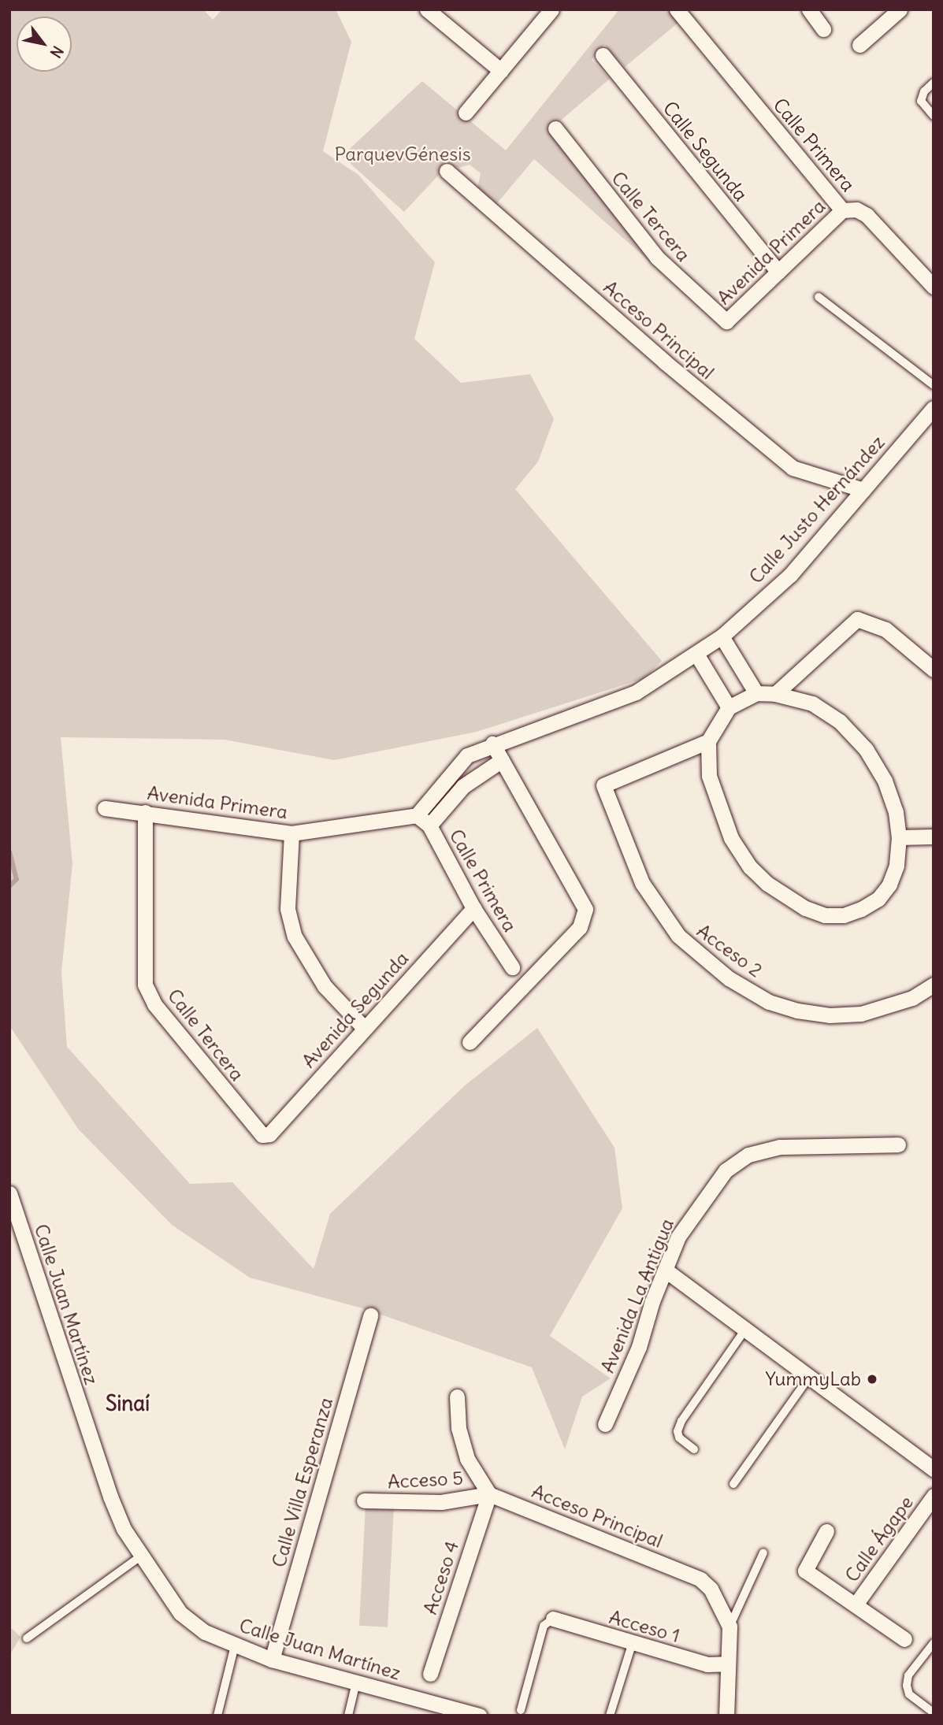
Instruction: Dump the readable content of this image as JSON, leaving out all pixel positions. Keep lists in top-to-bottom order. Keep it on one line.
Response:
{"streets":{"street":["Calle Primera","Calle Segunda","Calle Tercera","Avenida Primera","Acceso Principal","Calle Justo Hernández","Acceso 2","Avenida Segunda","Avenida La Antigua","Calle Juan Martínez","Acceso 5","Calle Villa Esperanza","Calle Ágape","Acceso 4","Acceso 1"]},"crossings":[["Calle Primera","Avenida Primera"],["Calle Primera","Avenida Segunda"],["Calle Segunda","Avenida Primera"],["Calle Tercera","Avenida Primera"],["Calle Tercera","Avenida Segunda"],["Acceso Principal","Calle Justo Hernández"],["Acceso Principal","Acceso 5"],["Acceso Principal","Acceso 4"],["Calle Juan Martínez","Calle Villa Esperanza"],["Acceso 5","Acceso 4"]],"districts":["Sinaí"],"parks":["ParquevGénesis"],"places":["YummyLab"],"north":"bottom right"}
